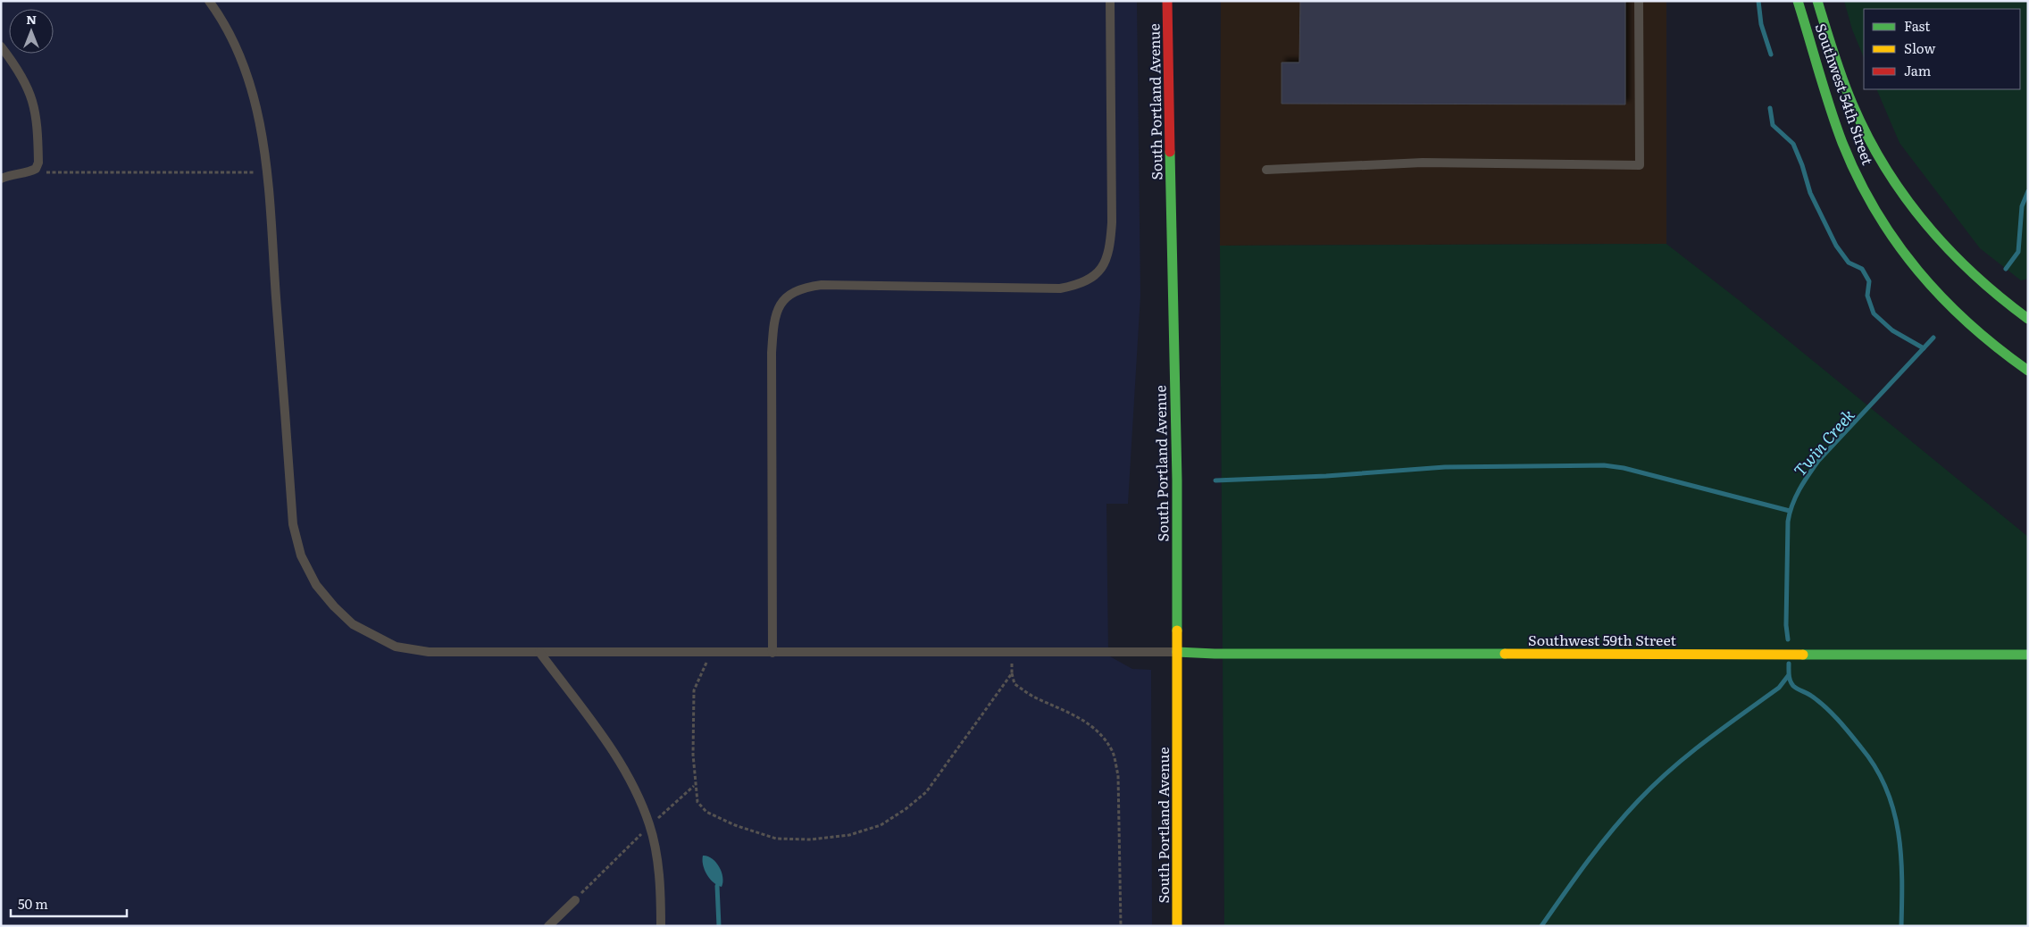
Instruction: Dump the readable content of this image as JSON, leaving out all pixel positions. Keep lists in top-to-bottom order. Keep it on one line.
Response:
{"streets":{"main road":["Southwest 54th Street","South Portland Avenue","Southwest 59th Street"]},"crossings":[["South Portland Avenue","Southwest 59th Street"]],"water":["Twin Creek"],"legend":["Fast","Slow","Jam"],"scale_bar":"50 m","north":"top"}
